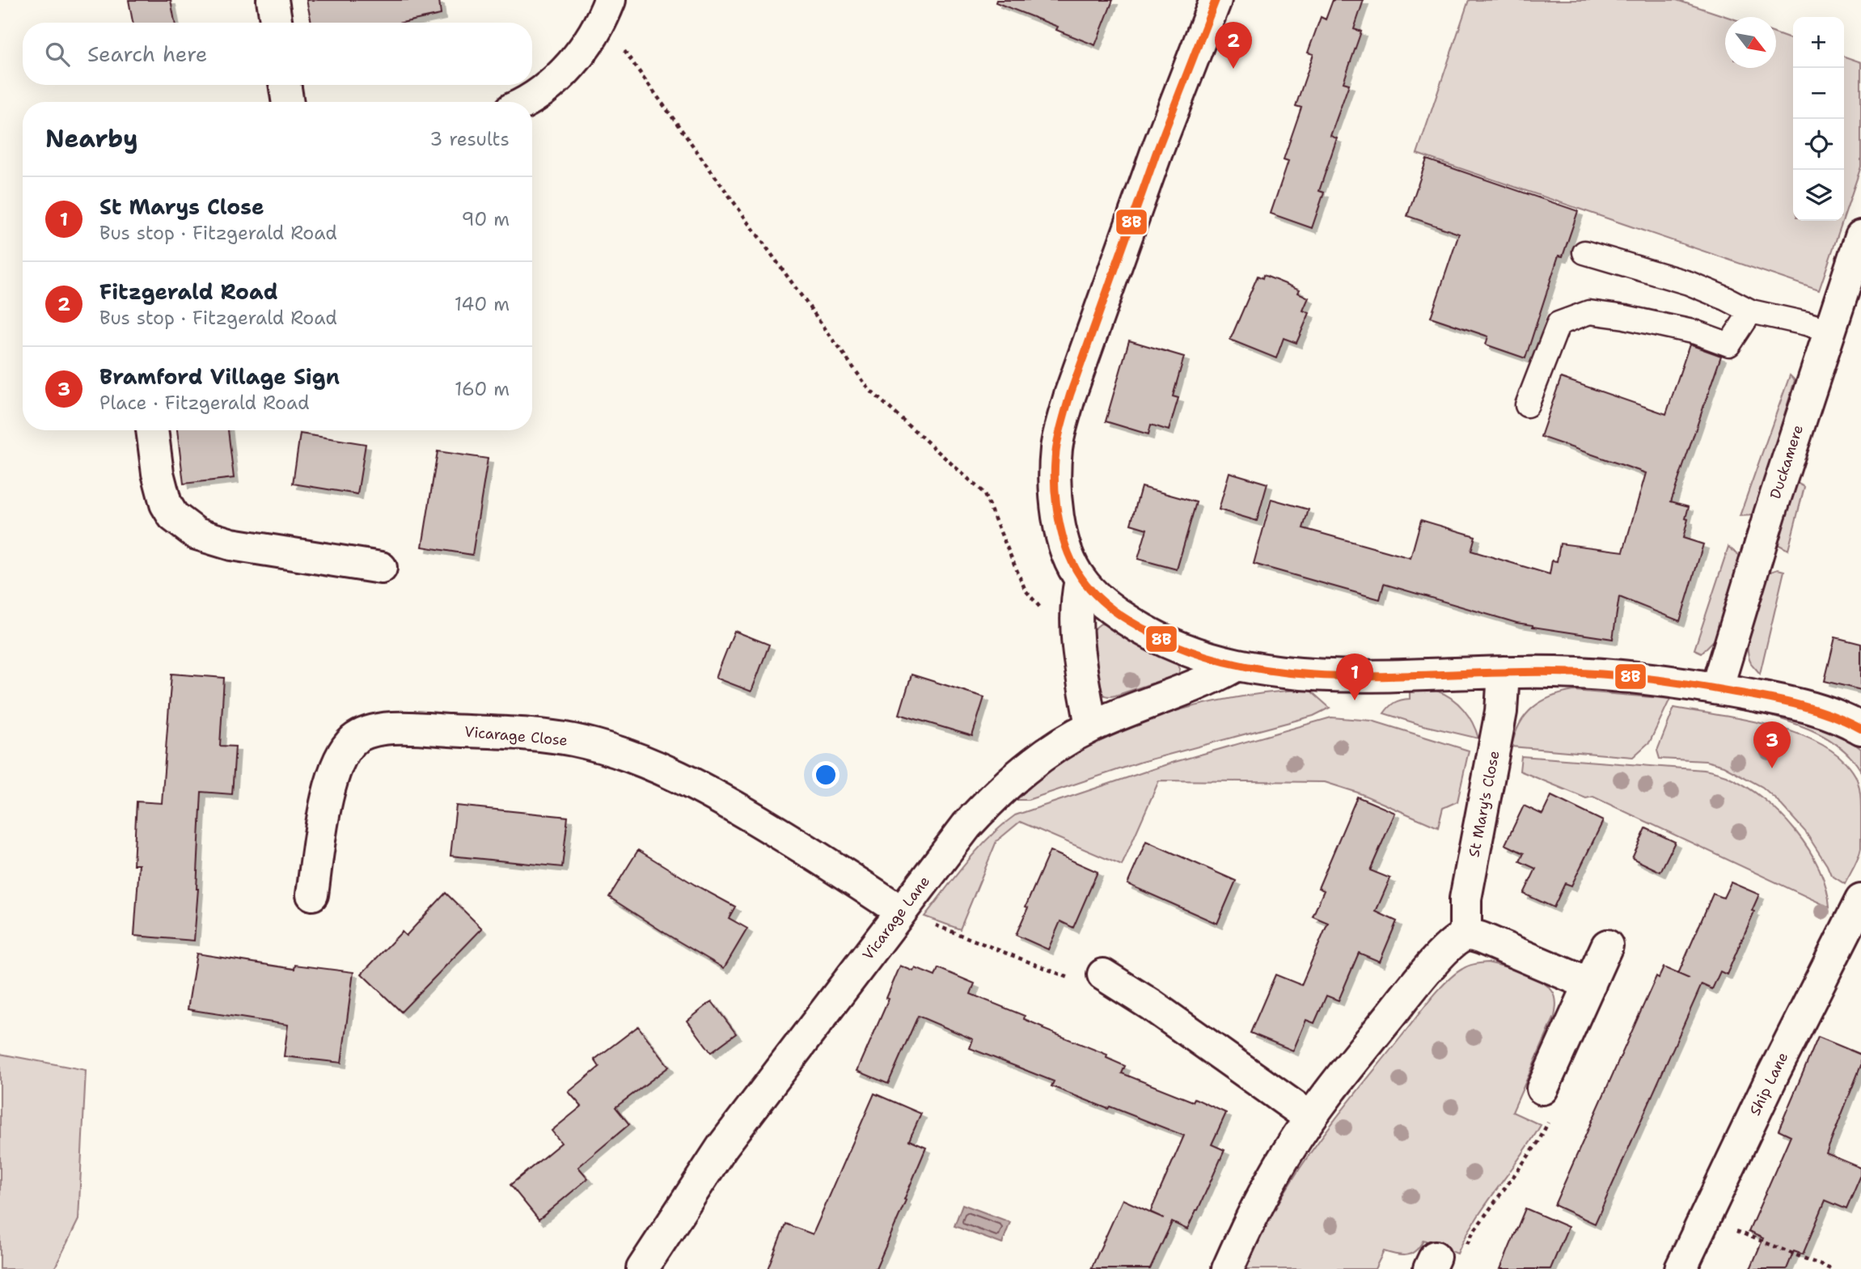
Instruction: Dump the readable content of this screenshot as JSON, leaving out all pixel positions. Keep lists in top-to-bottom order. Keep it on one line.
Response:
{"streets":{"street":["Duckamere","Vicarage Close","St Mary's Close","Vicarage Lane","Ship Lane"]},"crossings":[["Vicarage Close","Vicarage Lane"]],"lines":["transit line 8B"],"north":"bottom right","page":{"map_buttons":["+","−"],"pins":["2","1","3"],"search":"Search here","heading":["Nearby","3 results"],"list":[{"mark":"1","name":"St Marys Close","note":"Bus stop · Fitzgerald Road","value":"90 m"},{"mark":"2","name":"Fitzgerald Road","note":"Bus stop · Fitzgerald Road","value":"140 m"},{"mark":"3","name":"Bramford Village Sign","note":"Place · Fitzgerald Road","value":"160 m"}]}}
